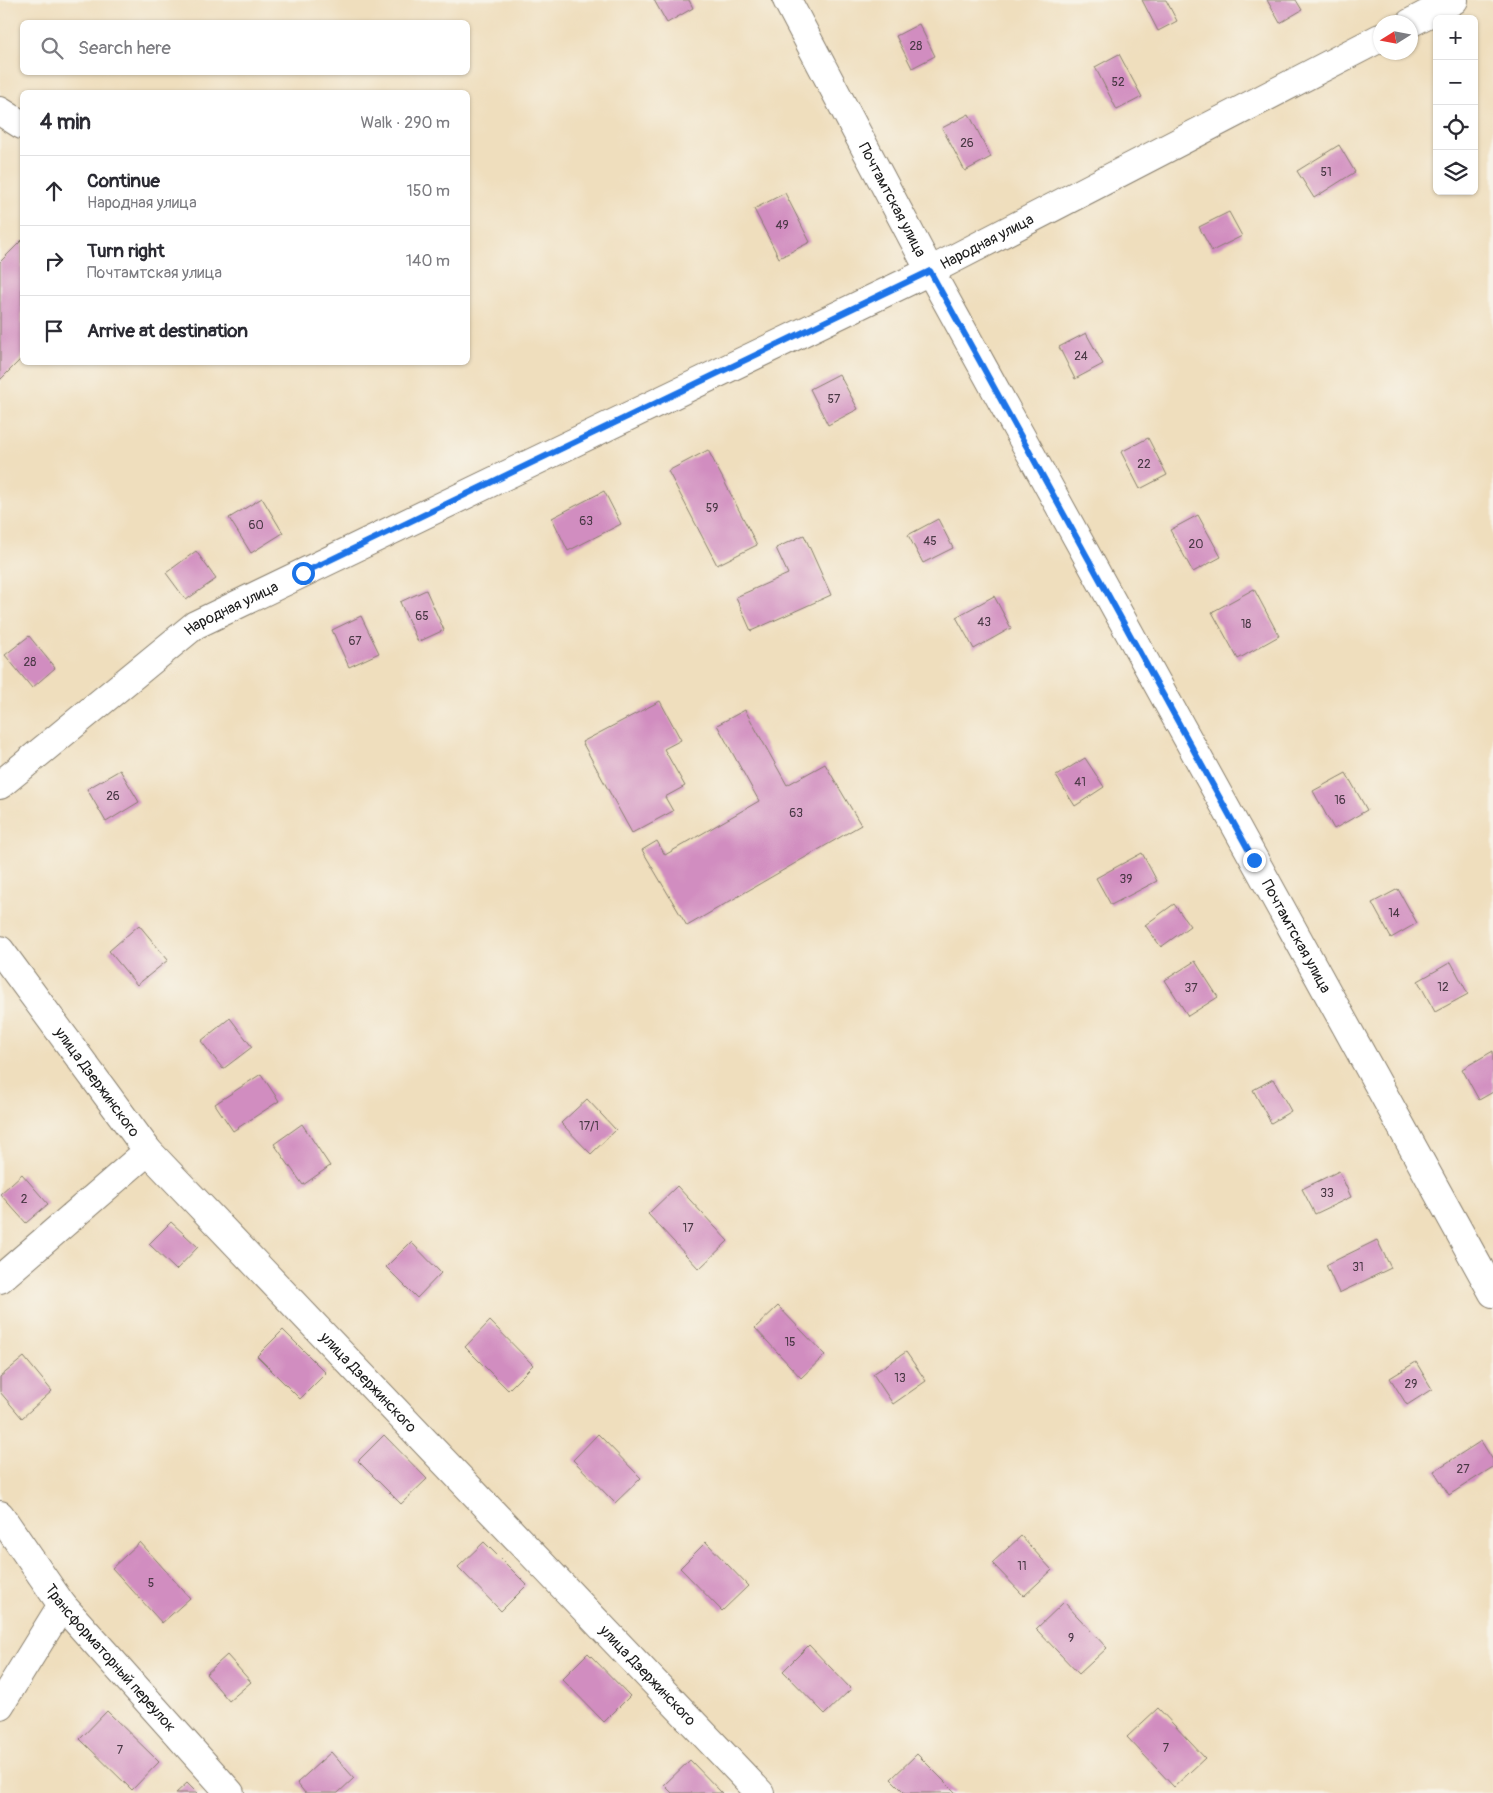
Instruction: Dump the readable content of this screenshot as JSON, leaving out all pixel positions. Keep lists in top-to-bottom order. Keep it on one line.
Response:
{"streets":{"street":["Почтамтская улица","Народная улица","улица Дзержинского","Трансформаторный переулок"]},"crossings":[["Почтамтская улица","Народная улица"]],"house_numbers":["28","52","26","51","49","24","57","22","59","63","60","45","20","65","43","18","67","28","41","26","16","63","39","14","12","37","17/1","33","2","17","31","15","13","29","27","11","5","9","7","7"],"north":"left","page":{"map_buttons":["+","−"],"search":"Search here","heading":["4 min","Walk · 290 m"],"list":[["Continue","Народная улица","150 m"],["Turn right","Почтамтская улица","140 m"],"Arrive at destination"]}}
